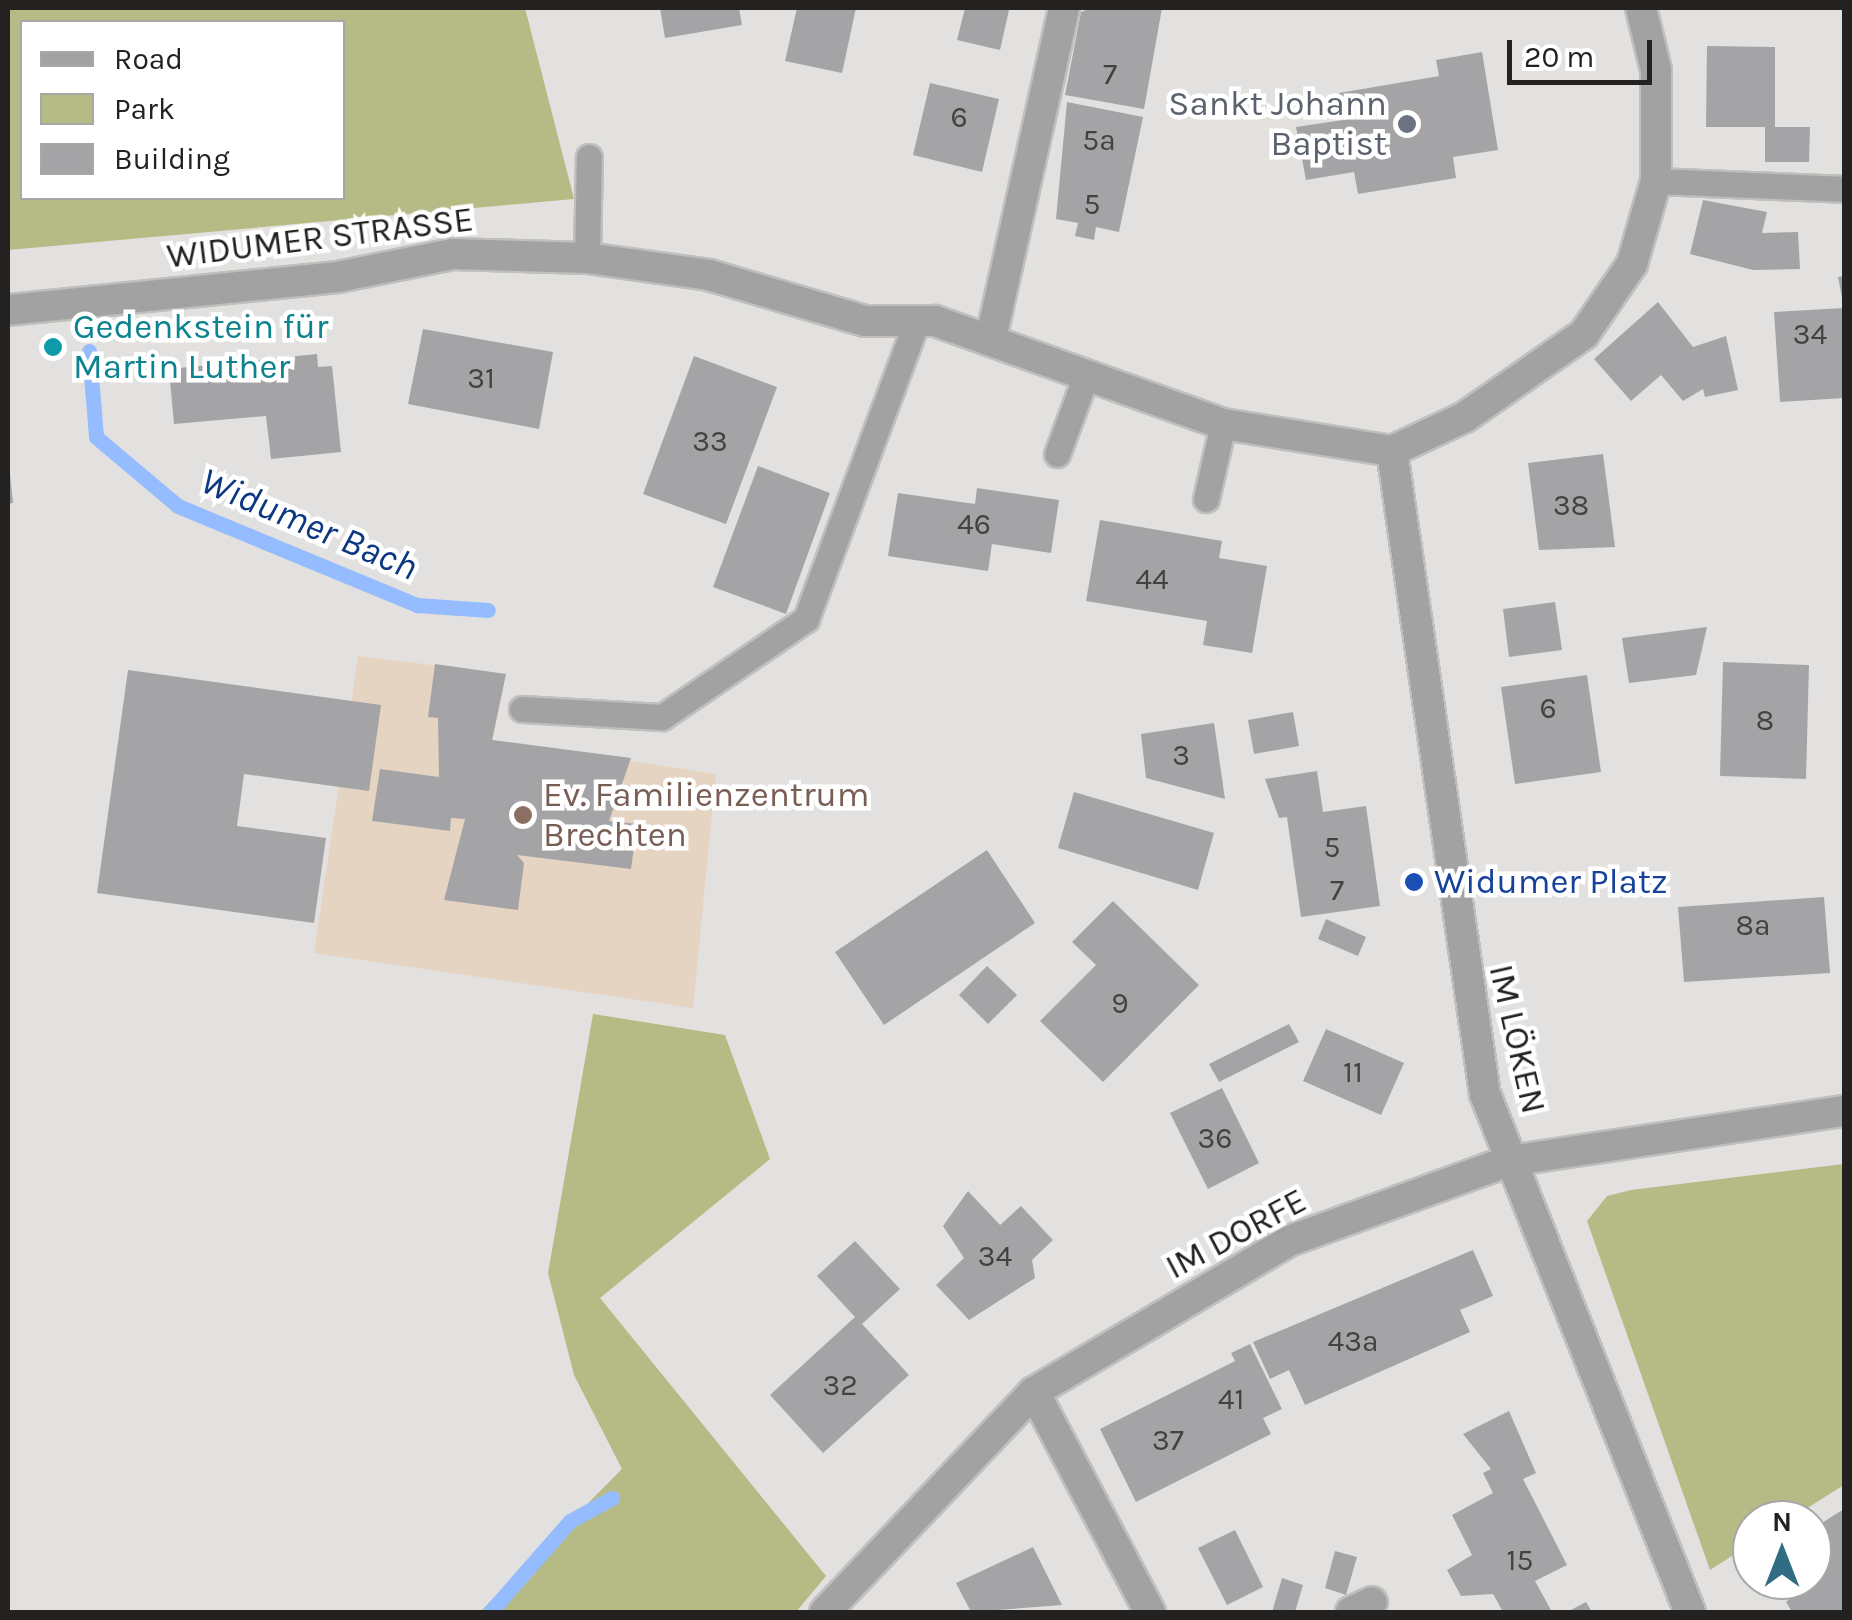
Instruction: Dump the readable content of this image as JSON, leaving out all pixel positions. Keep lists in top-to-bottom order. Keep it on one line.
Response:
{"streets":{"street":["WIDUMER STRASSE","IM LÖKEN","IM DORFE"]},"crossings":[["IM LÖKEN","IM DORFE"]],"water":["Widumer Bach"],"places":["Sankt Johann Baptist","Gedenkstein für Martin Luther","Ev. Familienzentrum Brechten","Widumer Platz"],"house_numbers":["7","6","5a","5","34","31","33","38","46","44","6","8","3","5","7","8a","9","11","36","34","43a","32","41","37","15"],"legend":["Road","Park","Building"],"scale_bar":"20 m","north":"top"}
